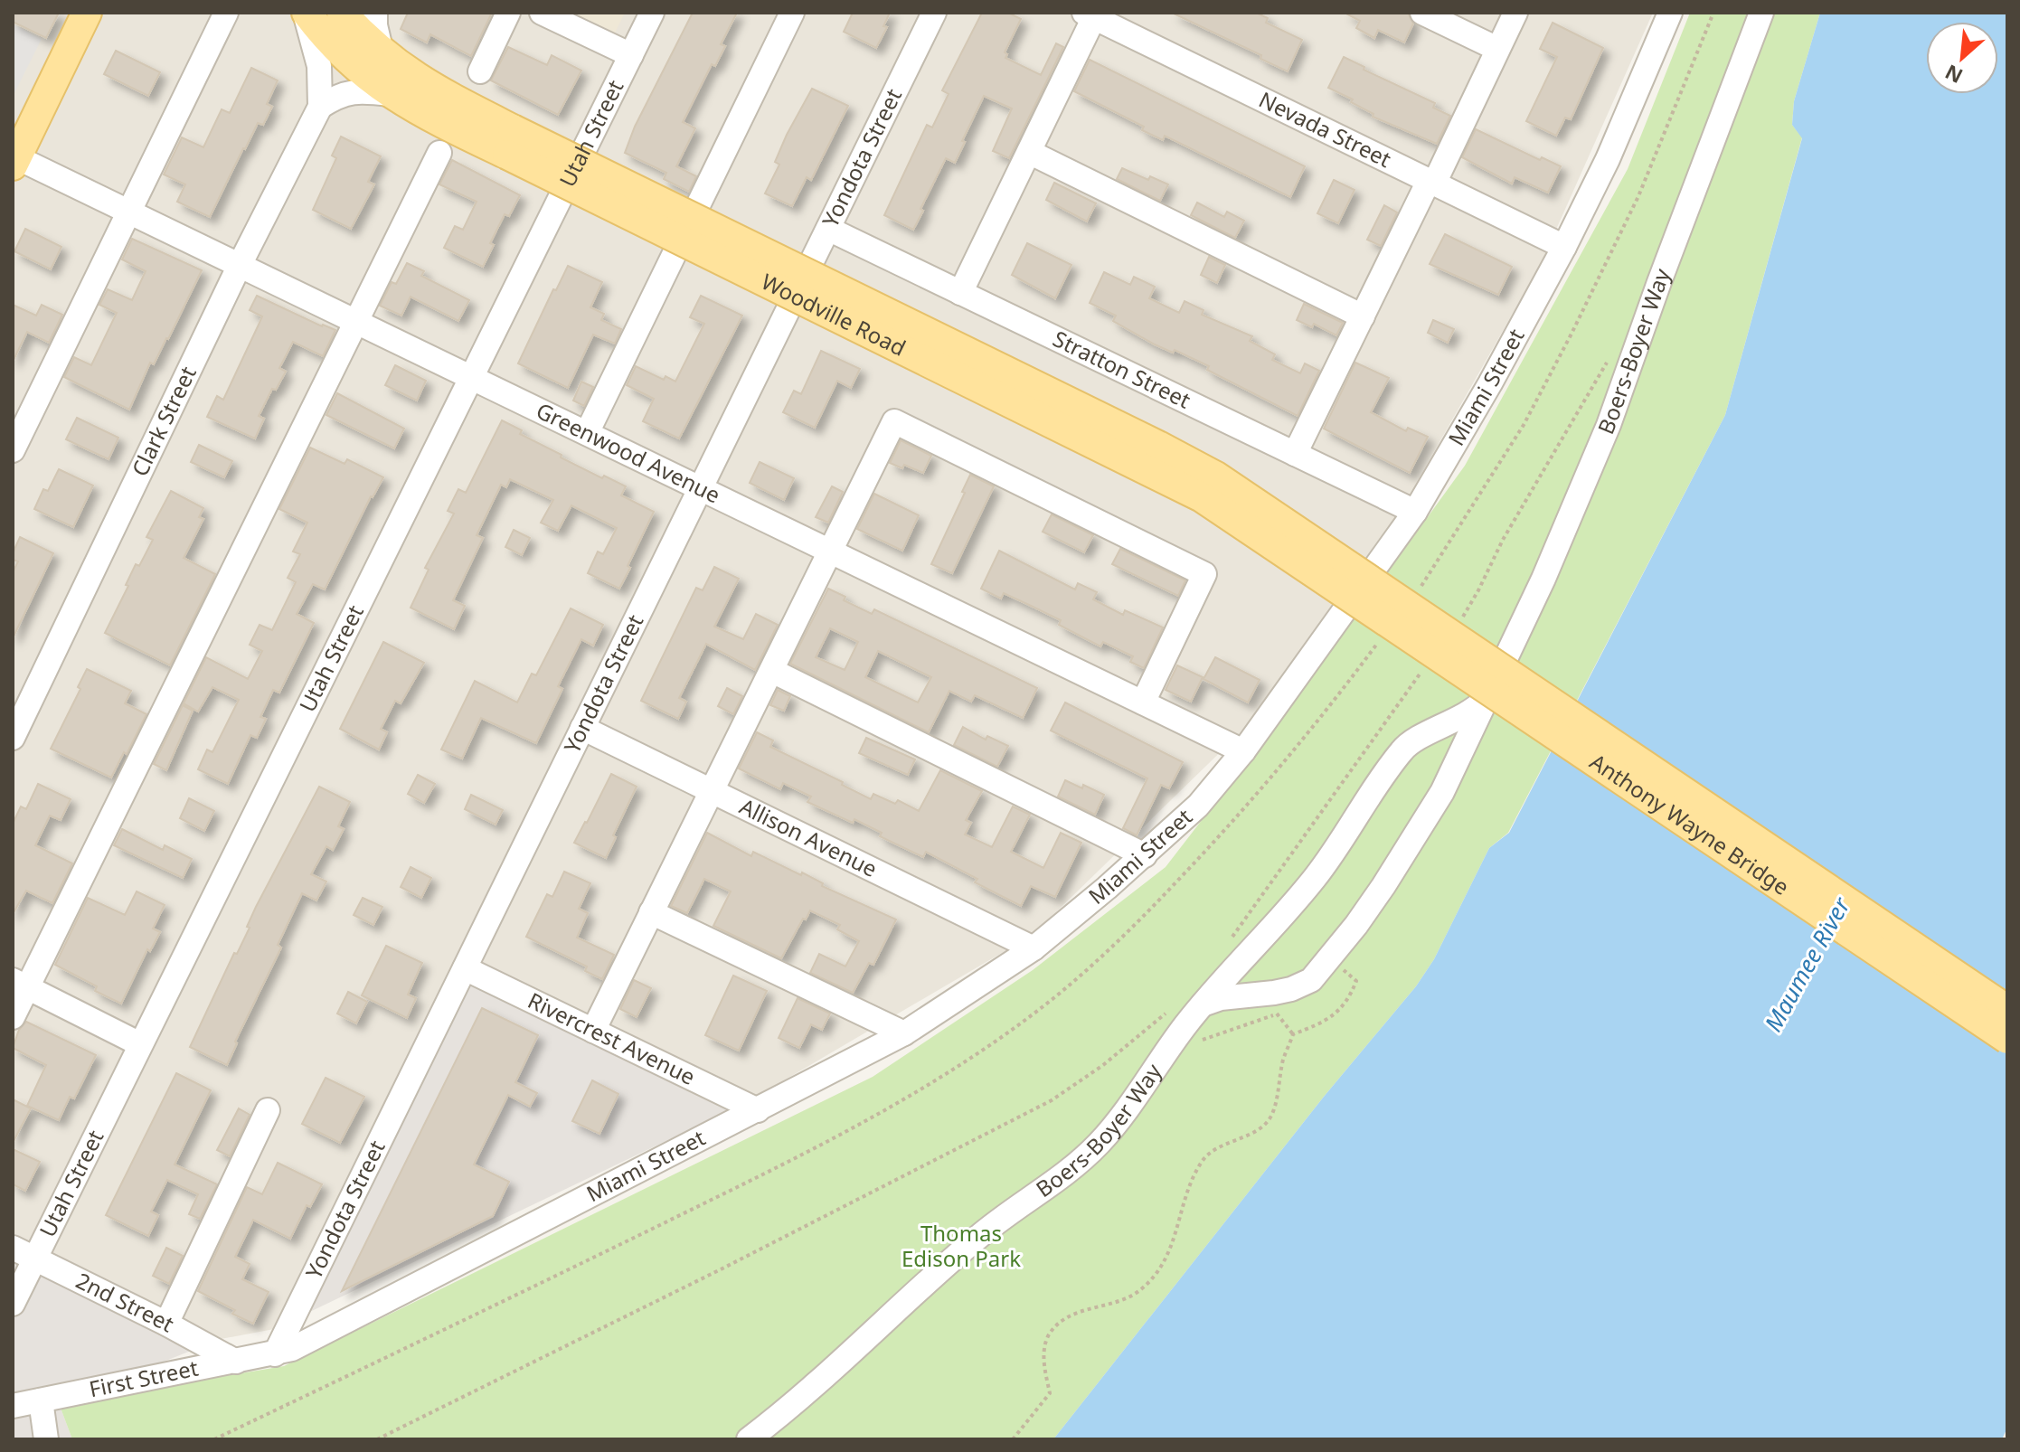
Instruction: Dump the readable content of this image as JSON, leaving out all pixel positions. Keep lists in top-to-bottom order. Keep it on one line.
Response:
{"streets":{"main road":["Woodville Road","Anthony Wayne Bridge"],"street":["Nevada Street","Utah Street","Yondota Street","Boers-Boyer Way","Stratton Street","Miami Street","Clark Street","Greenwood Avenue","Allison Avenue","Rivercrest Avenue","2nd Street","First Street"]},"crossings":[["Nevada Street","Miami Street"],["Utah Street","Greenwood Avenue"],["Utah Street","2nd Street"],["Yondota Street","Stratton Street"],["Yondota Street","Miami Street"],["Yondota Street","Greenwood Avenue"],["Yondota Street","Allison Avenue"],["Yondota Street","Rivercrest Avenue"],["Yondota Street","First Street"],["Woodville Road","Clark Street"],["Woodville Road","Anthony Wayne Bridge"],["Stratton Street","Miami Street"],["Miami Street","Greenwood Avenue"],["Miami Street","Allison Avenue"],["Miami Street","Rivercrest Avenue"],["Miami Street","First Street"],["Clark Street","Greenwood Avenue"],["2nd Street","First Street"]],"water":["Maumee River"],"parks":["Thomas Edison Park"],"north":"bottom left"}
